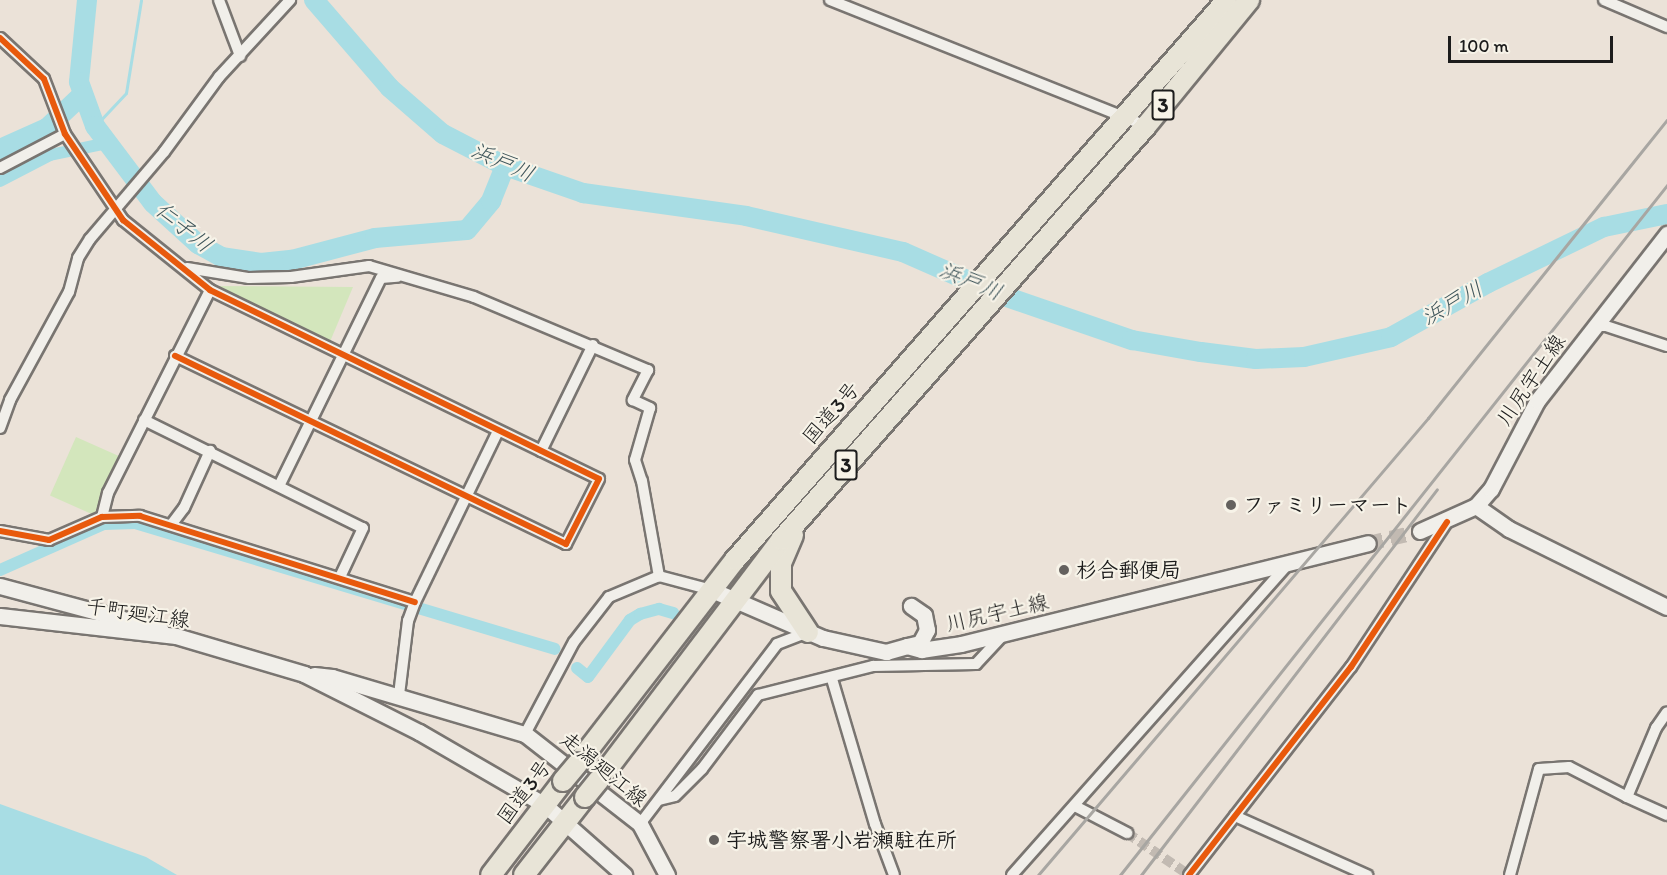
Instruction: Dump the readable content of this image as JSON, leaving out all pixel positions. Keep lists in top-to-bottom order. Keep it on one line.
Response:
{"streets":{"highway":["3","国道3号"],"main road":["川尻宇土線","千町廻江線","走潟廻江線"]},"crossings":[["3","川尻宇土線"],["川尻宇土線","国道3号"],["国道3号","千町廻江線"],["千町廻江線","走潟廻江線"]],"water":["浜戸川","仁子川"],"places":["ファミリーマート","杉合郵便局","宇城警察署小岩瀬駐在所"],"scale_bar":"100 m"}
